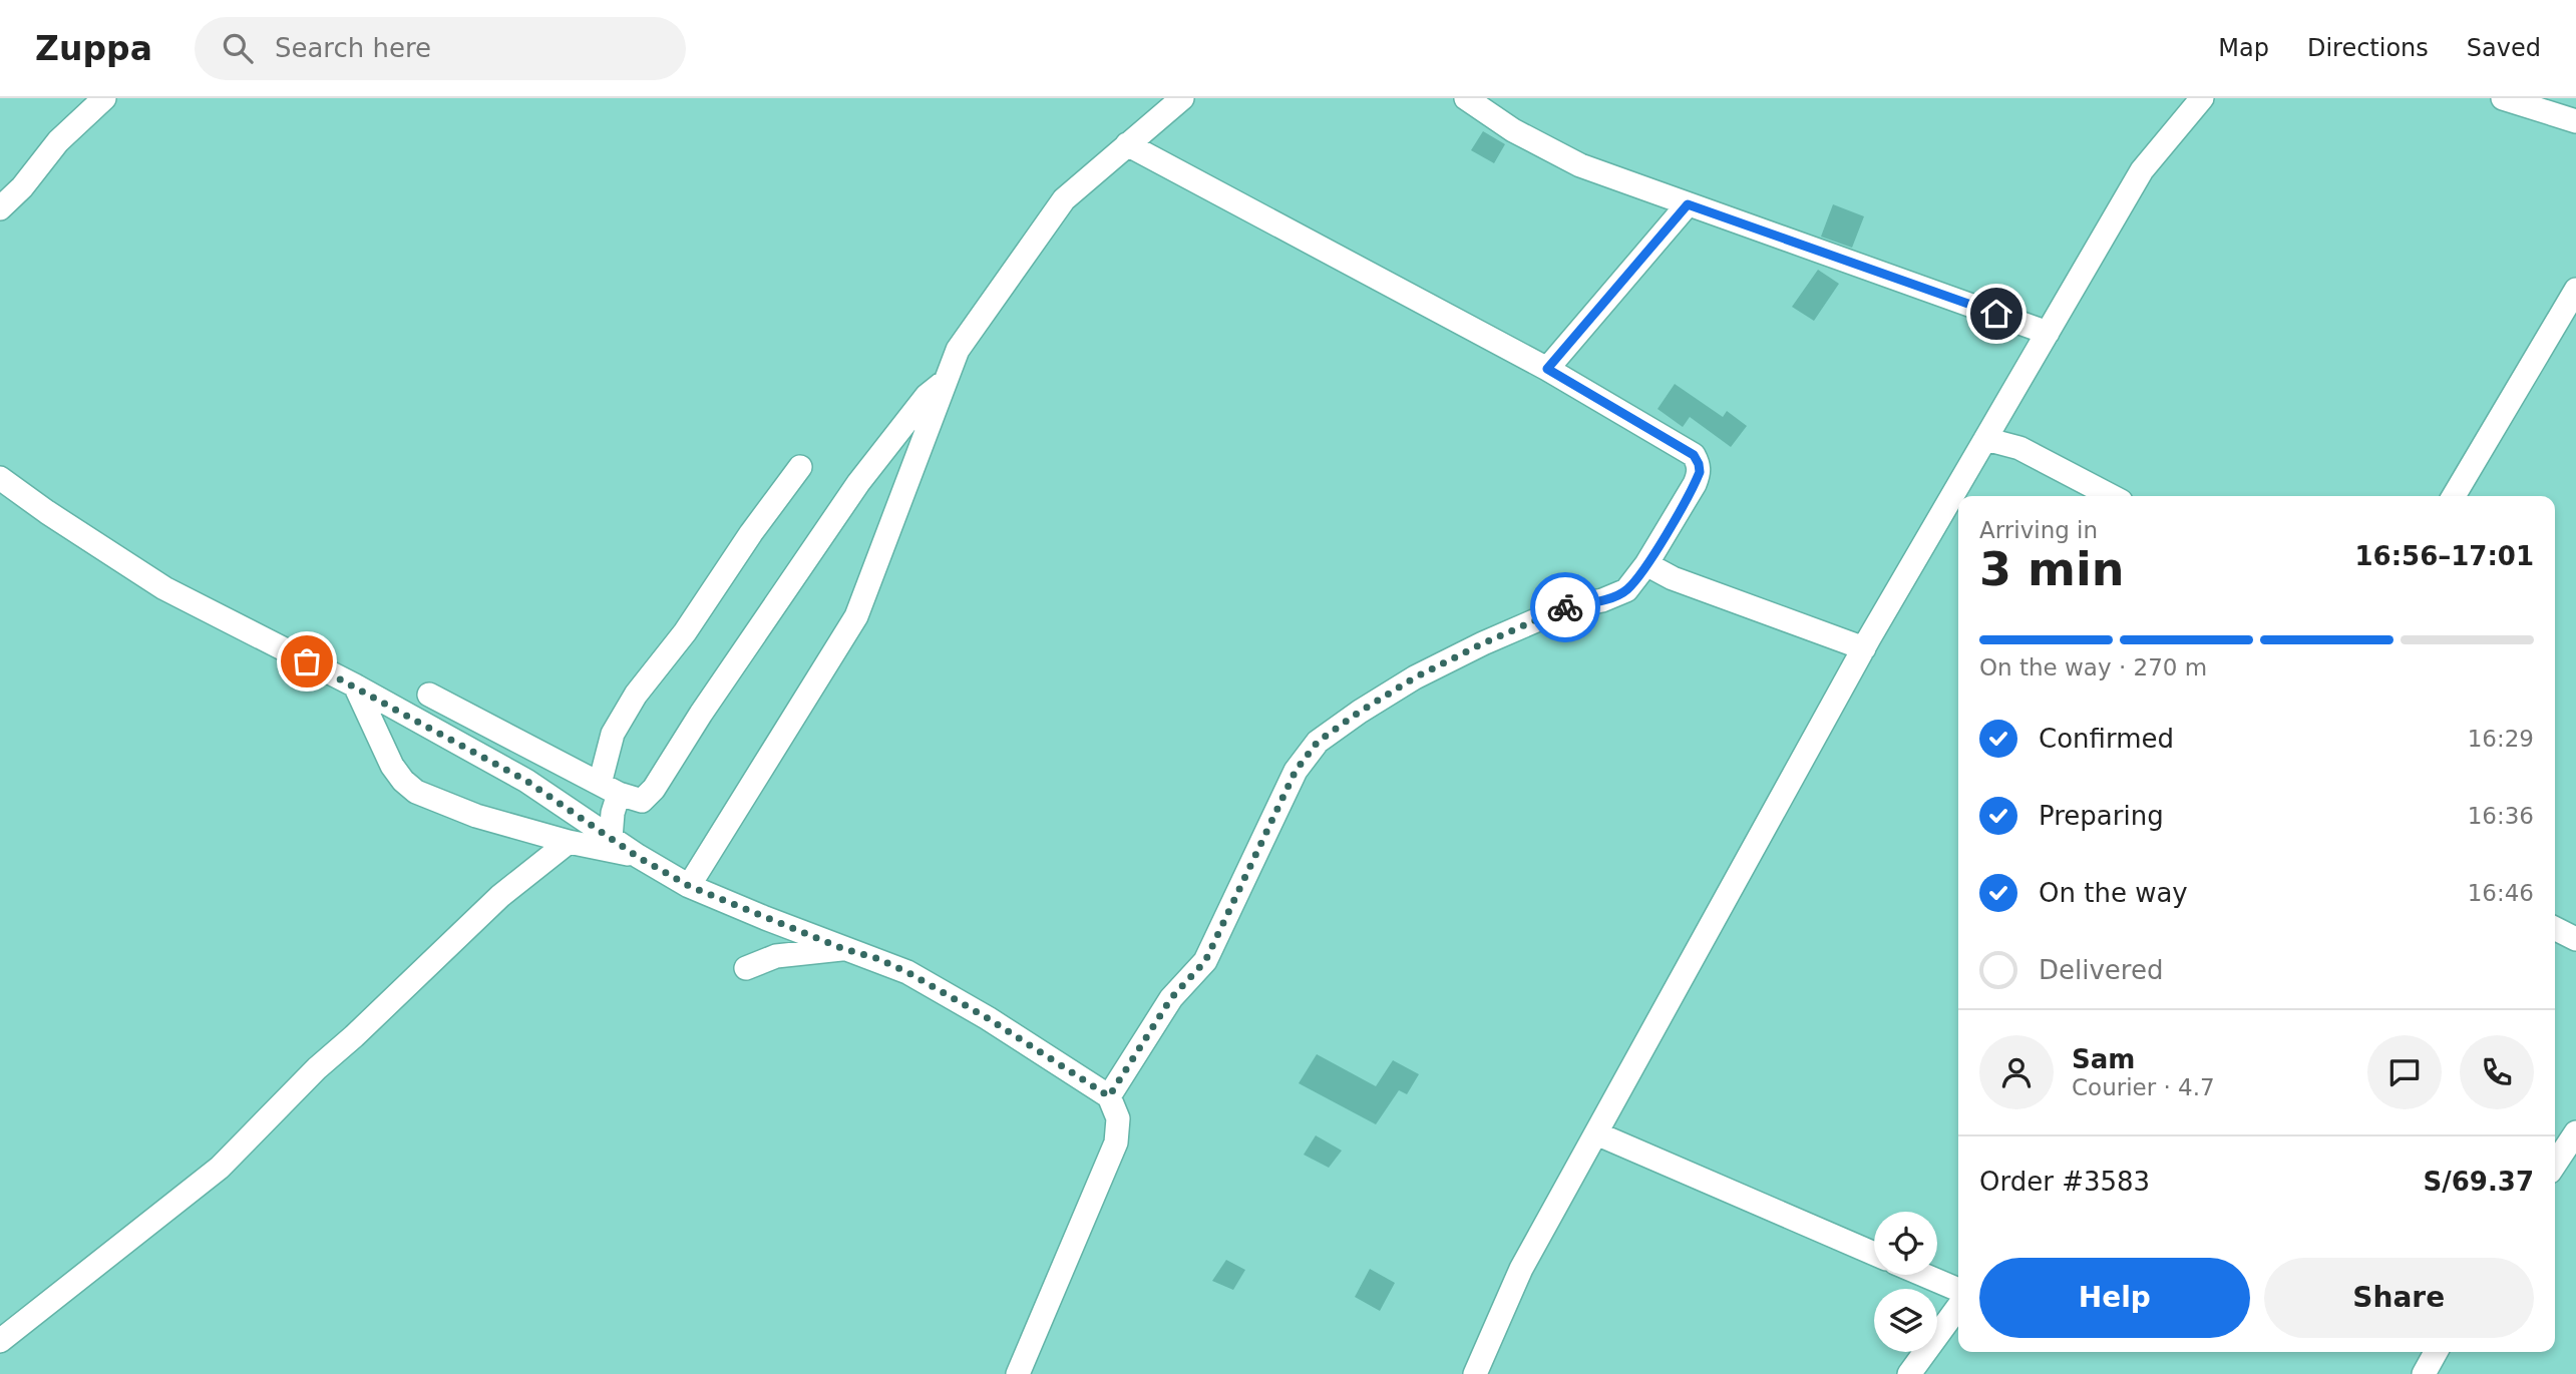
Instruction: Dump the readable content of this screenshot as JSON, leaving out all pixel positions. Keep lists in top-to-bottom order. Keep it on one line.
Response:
{"page":{"header":"Zuppa","search":"Search here","nav":["Map","Directions","Saved"],"heading":["3 min","Arriving in","16:56–17:01"],"panel":["Sam","Courier · 4.7","Order #3583","S/69.37"],"bar":"On the way · 270 m","list":[["Confirmed","16:29"],["Preparing","16:36"],["On the way","16:46"],"Delivered"],"buttons":["Help","Share"]}}
